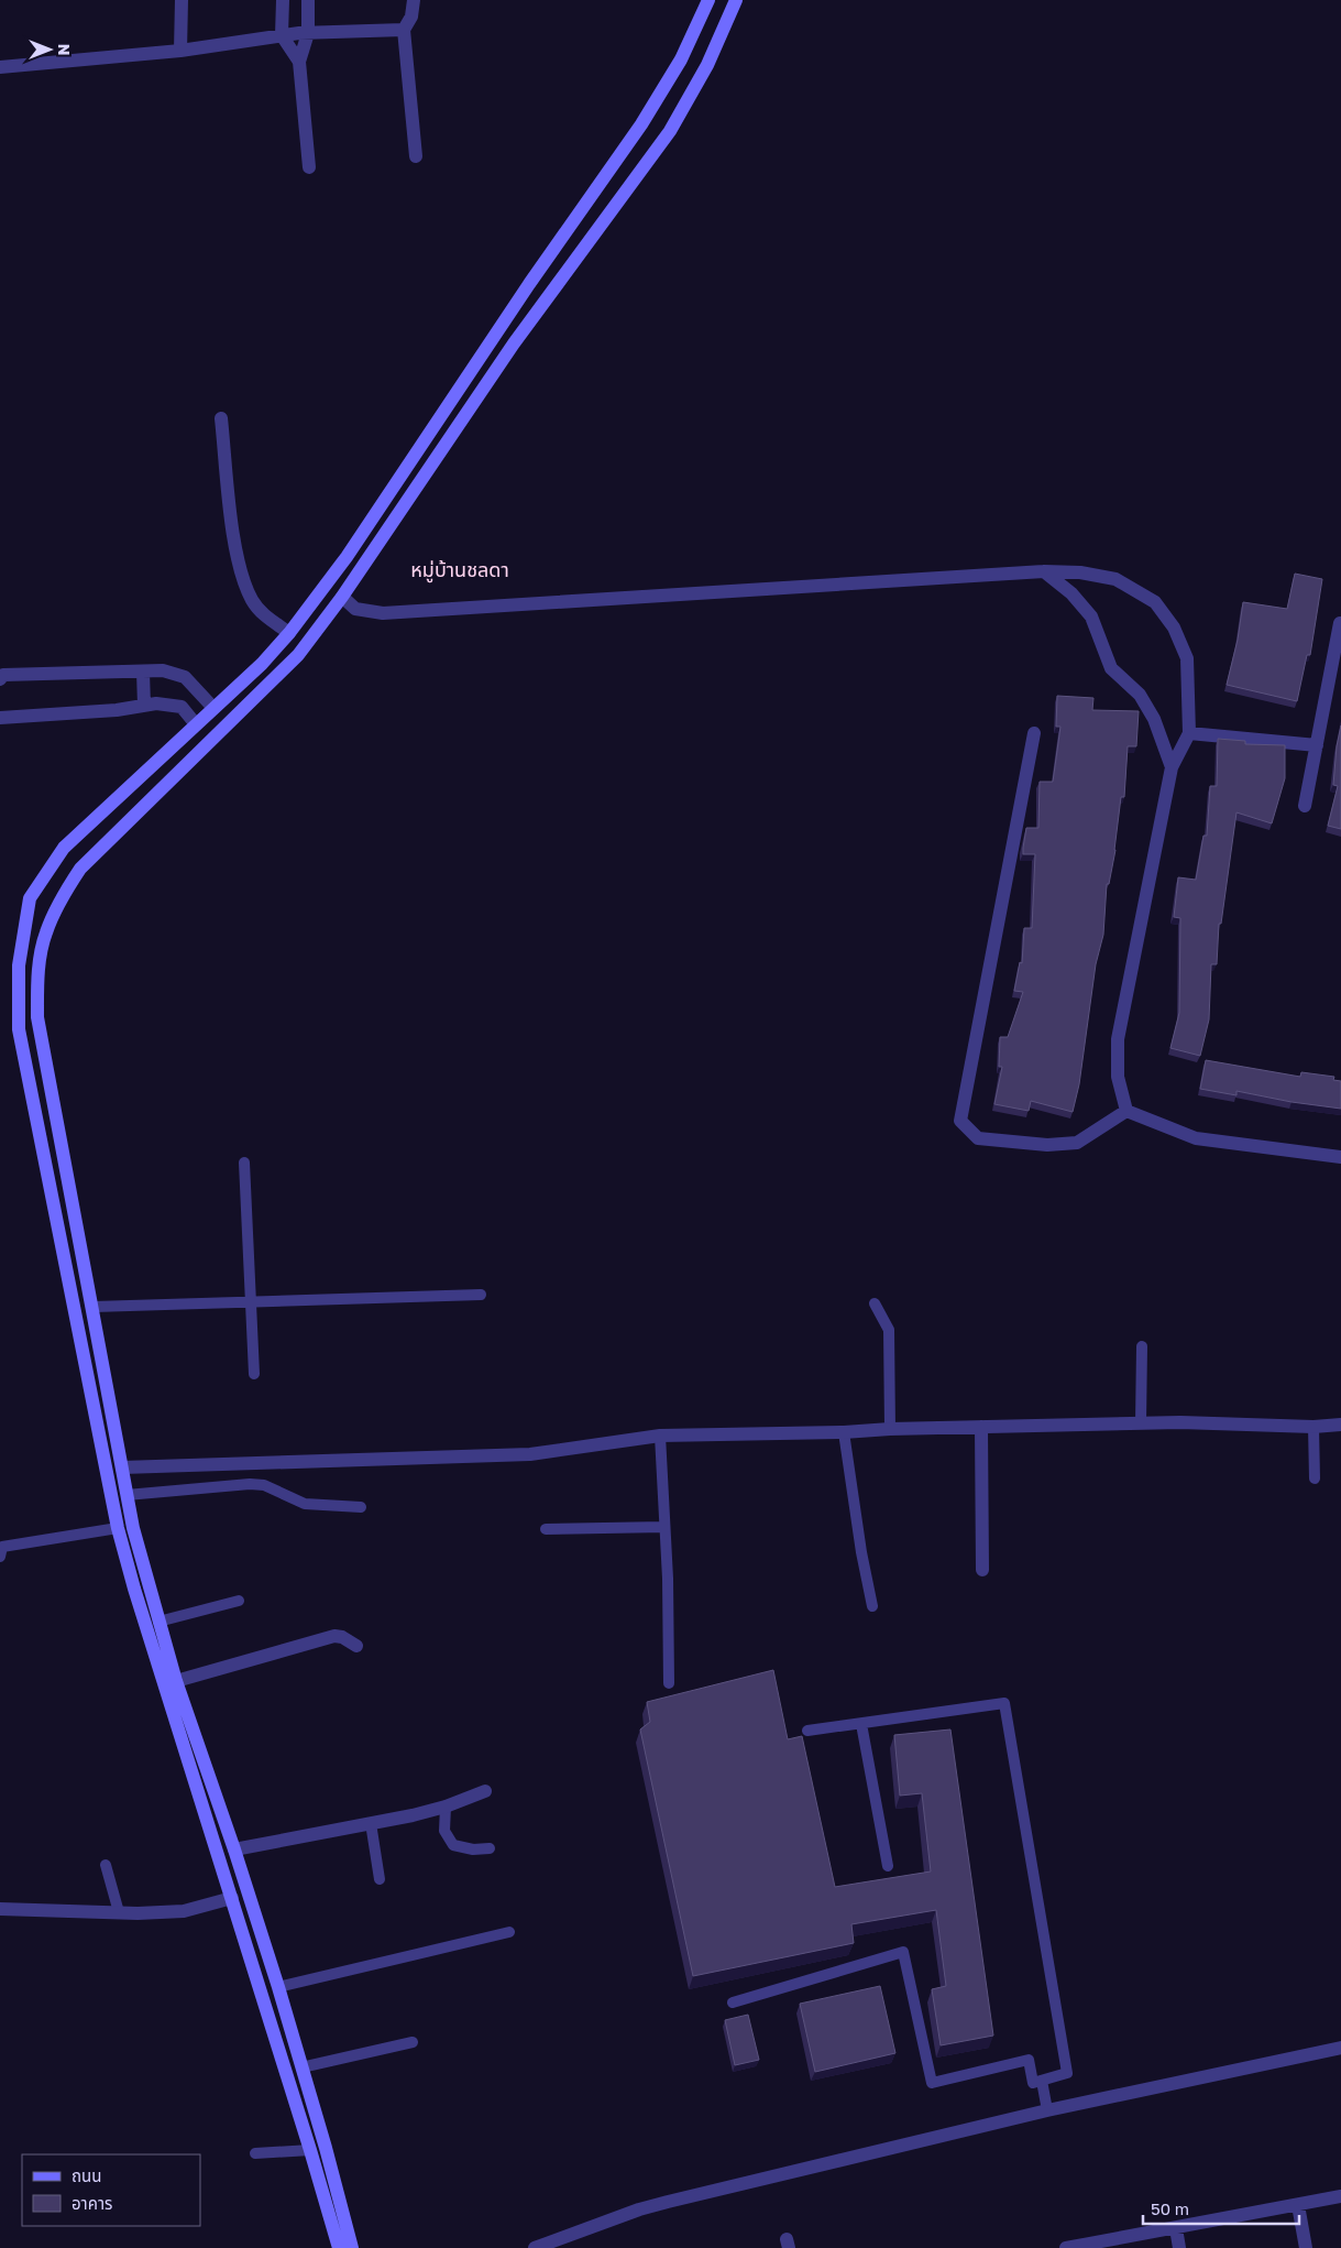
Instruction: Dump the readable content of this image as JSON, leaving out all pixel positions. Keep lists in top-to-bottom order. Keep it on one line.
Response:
{"districts":["หมู่บ้านชลดา"],"legend":["ถนน","อาคาร"],"scale_bar":"50 m","north":"right"}
